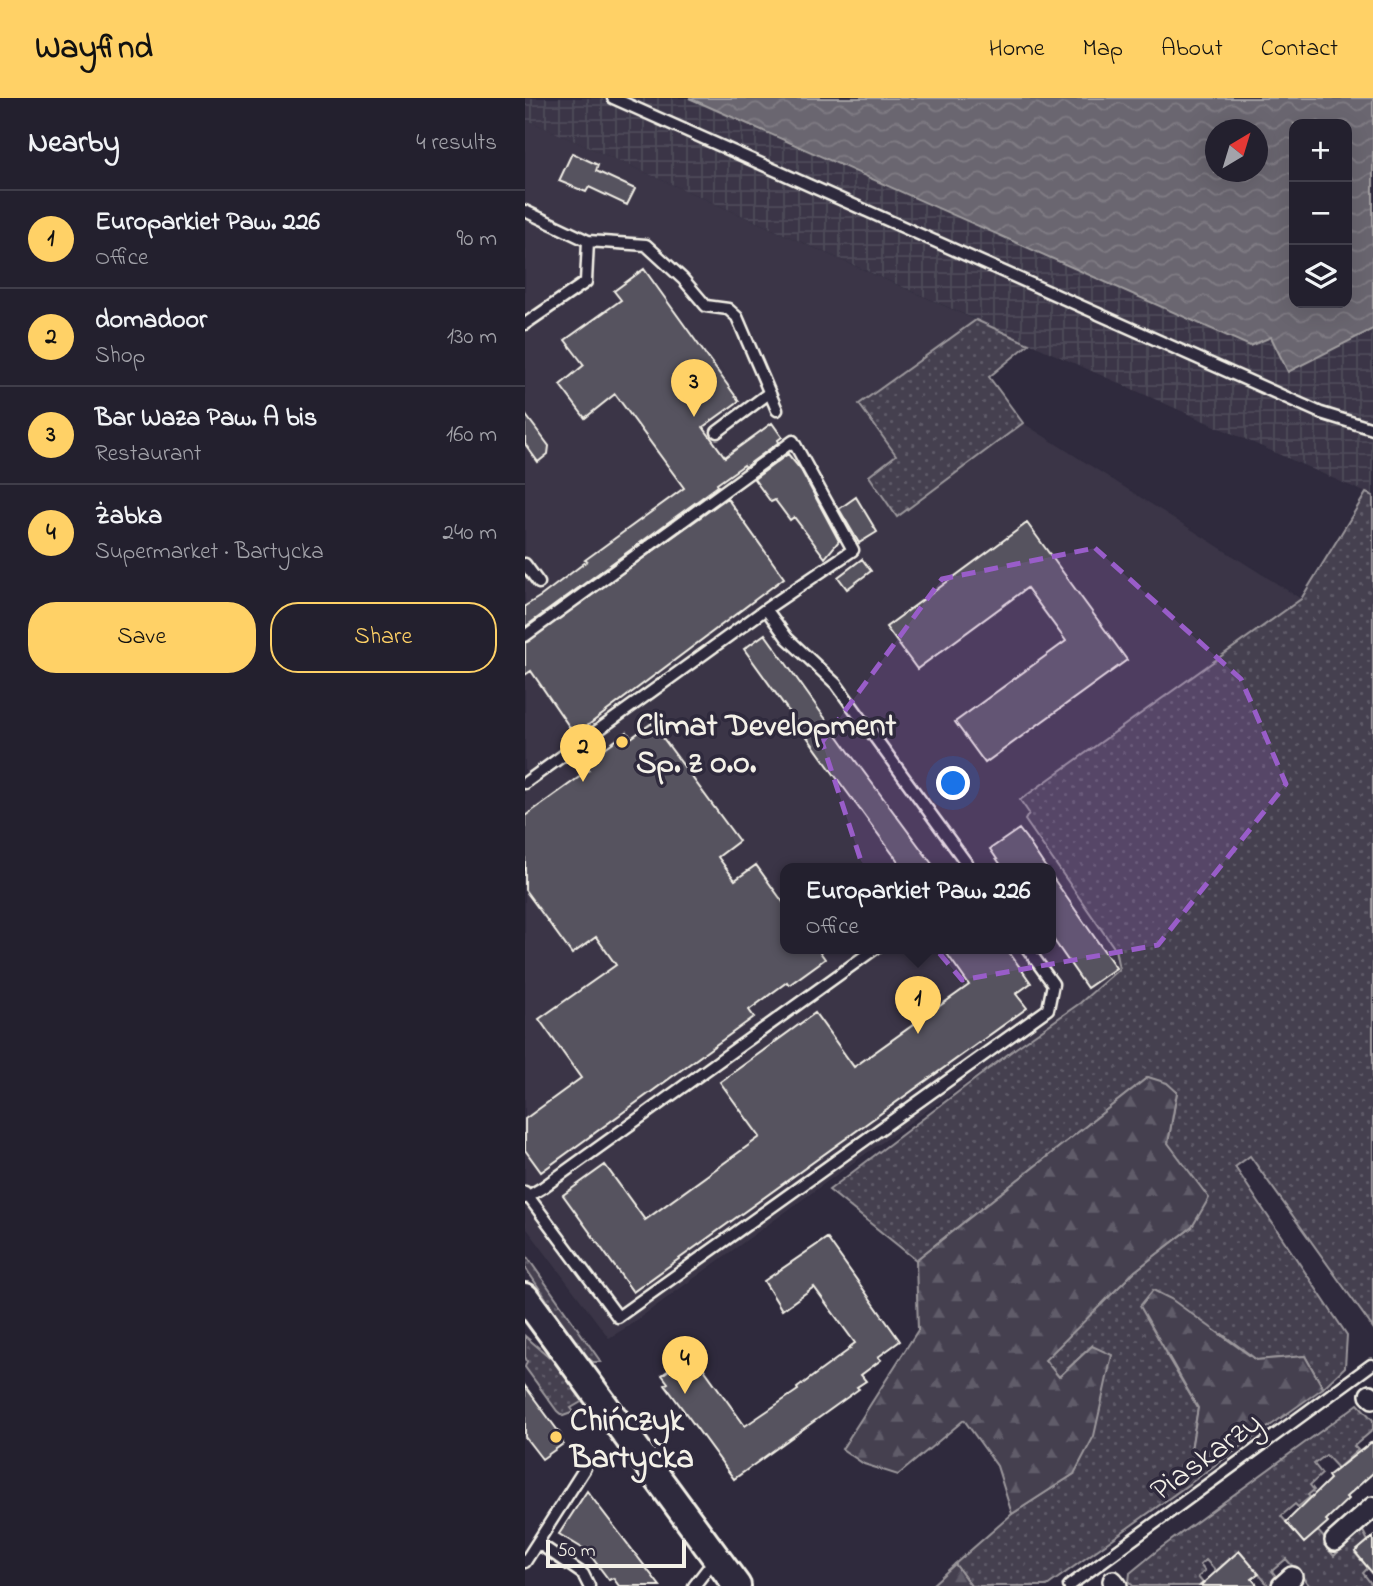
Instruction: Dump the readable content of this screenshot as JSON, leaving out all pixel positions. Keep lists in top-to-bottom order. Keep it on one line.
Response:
{"streets":{"lane":["Piaskarzy"]},"places":["Climat Development Sp. z o.o.","Chińczyk Bartycka"],"scale_bar":"50 m","north":"top right","page":{"header":"Wayfind","nav":["Home","Map","About","Contact"],"heading":["Nearby","4 results"],"map_buttons":["+","−"],"list":[{"mark":"1","name":"Europarkiet Paw. 226","note":"Office","value":"90 m"},{"mark":"2","name":"domadoor","note":"Shop","value":"130 m"},{"mark":"3","name":"Bar Waza Paw. A bis","note":"Restaurant","value":"160 m"},{"mark":"4","name":"Żabka","note":"Supermarket · Bartycka","value":"240 m"}],"pins":["3","2","1","4"],"buttons":["Save","Share"],"popup":["Europarkiet Paw. 226","Office"],"scale":"50 m"}}
